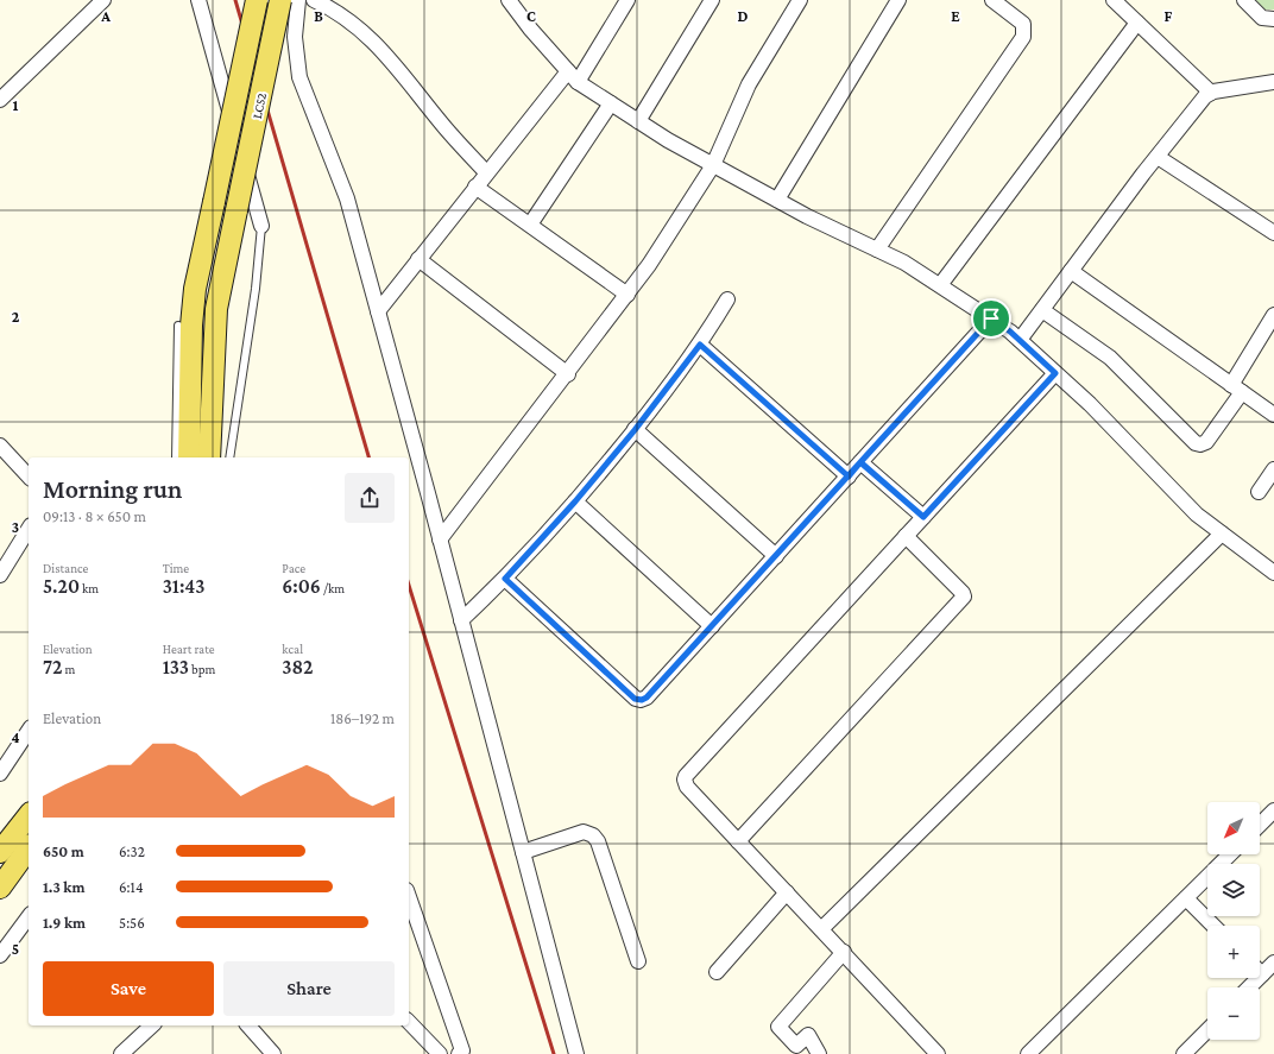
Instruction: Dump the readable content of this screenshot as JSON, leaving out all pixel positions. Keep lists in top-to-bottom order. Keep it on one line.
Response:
{"streets":{"main road":["LC52"]},"north":"bottom left","page":{"heading":["Morning run","09:13 · 8 × 650 m"],"stats":[["Distance","5.20 km"],["Time","31:43"],["Pace","6:06 /km"],["Elevation","72 m"],["Heart rate","133 bpm"],["kcal","382"]],"chart":["Elevation","186–192 m"],"map_buttons":["+","−"],"list":[{"name":"650 m","note":"6:32"},{"name":"1.3 km","note":"6:14"},{"name":"1.9 km","note":"5:56"}],"buttons":["Save","Share"]},"grid":{"columns":["A","B","C","D","E","F"],"rows":["1","2","3","4","5"]}}
